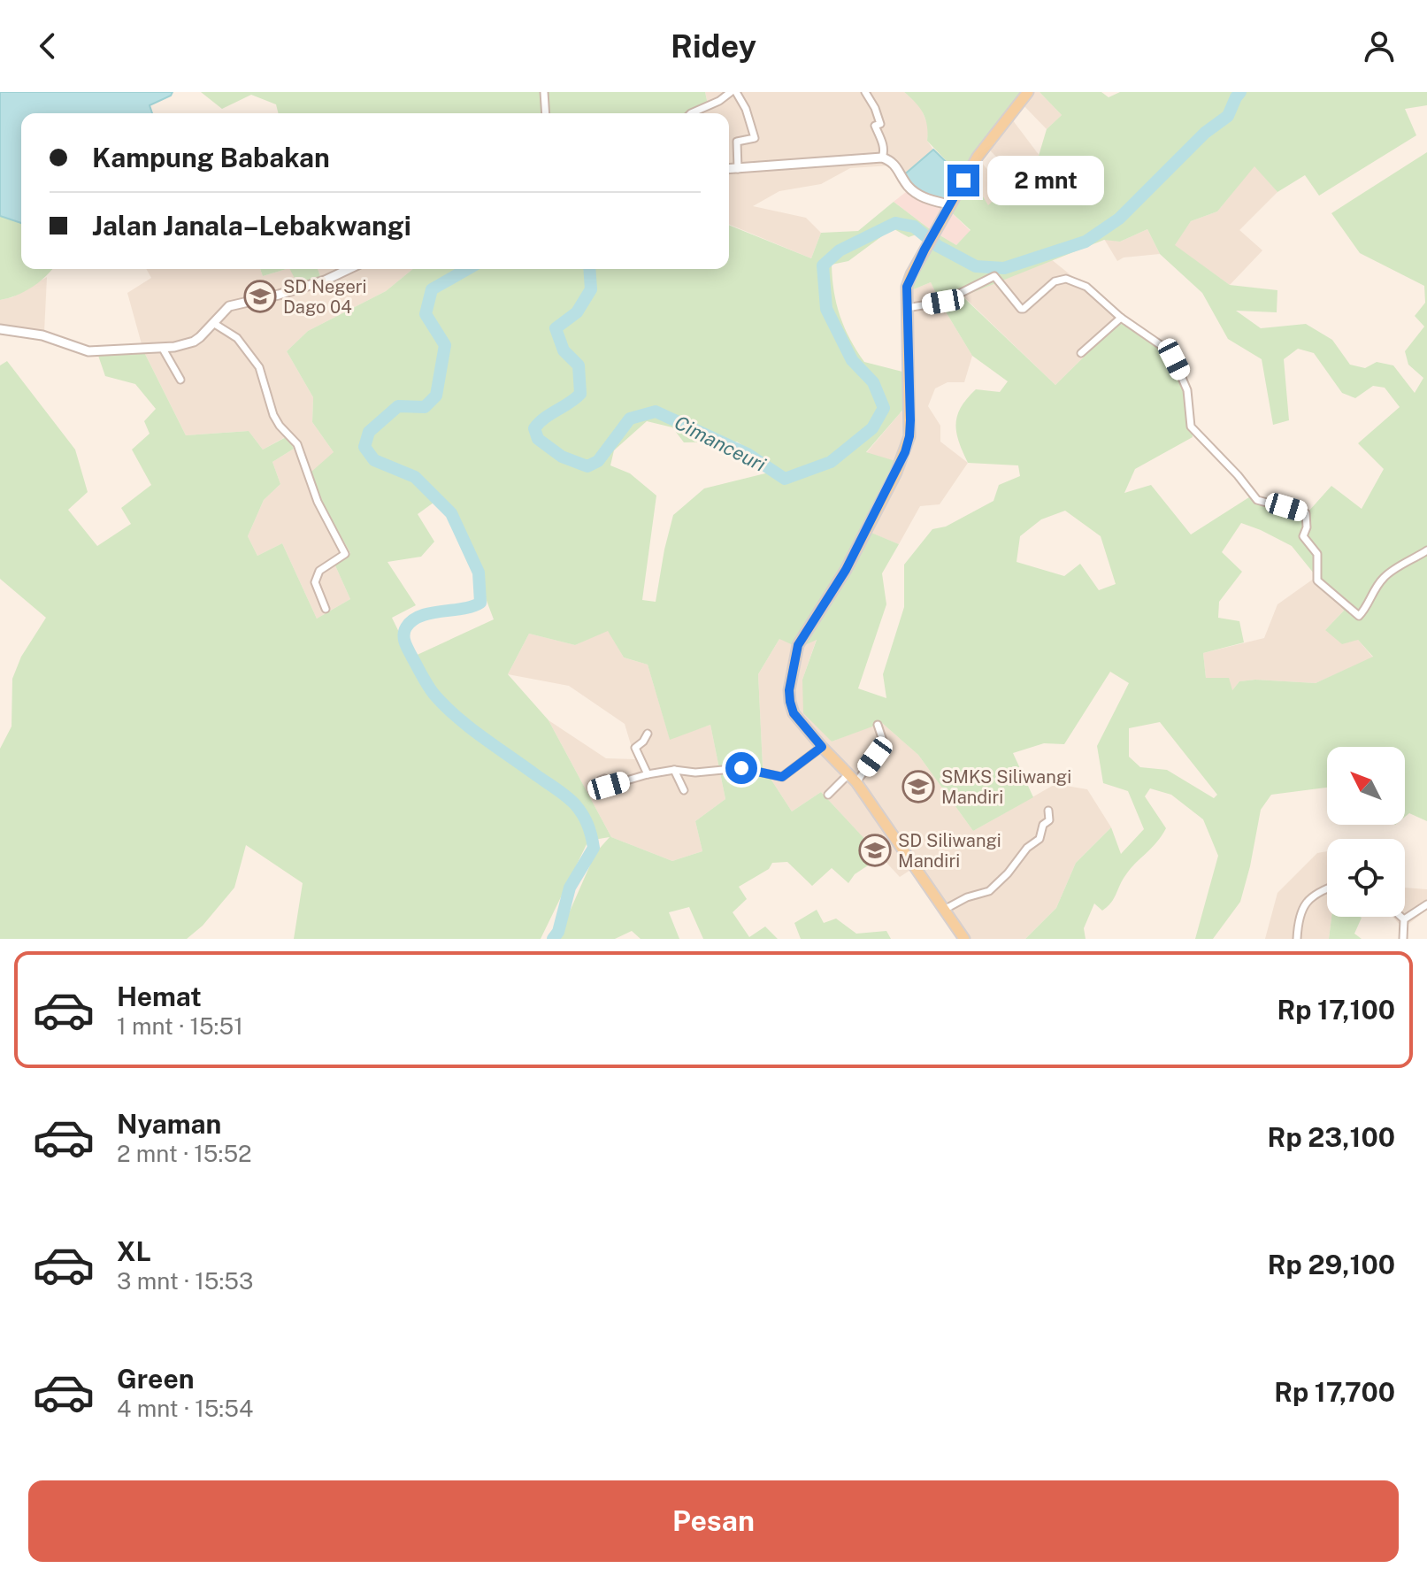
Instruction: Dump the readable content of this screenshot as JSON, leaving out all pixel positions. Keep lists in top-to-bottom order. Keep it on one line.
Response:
{"water":["Cimanceuri"],"places":{"school or university":["SD Negeri Dago 04","SMKS Siliwangi Mandiri","SD Siliwangi Mandiri"]},"north":"top left","page":{"header":"Ridey","banner":["Kampung Babakan","Jalan Janala–Lebakwangi"],"bubble":"2 mnt","list":[{"name":"Hemat","note":"1 mnt · 15:51","value":"Rp 17,100"},{"name":"Nyaman","note":"2 mnt · 15:52","value":"Rp 23,100"},{"name":"XL","note":"3 mnt · 15:53","value":"Rp 29,100"},{"name":"Green","note":"4 mnt · 15:54","value":"Rp 17,700"}],"buttons":"Pesan"}}
